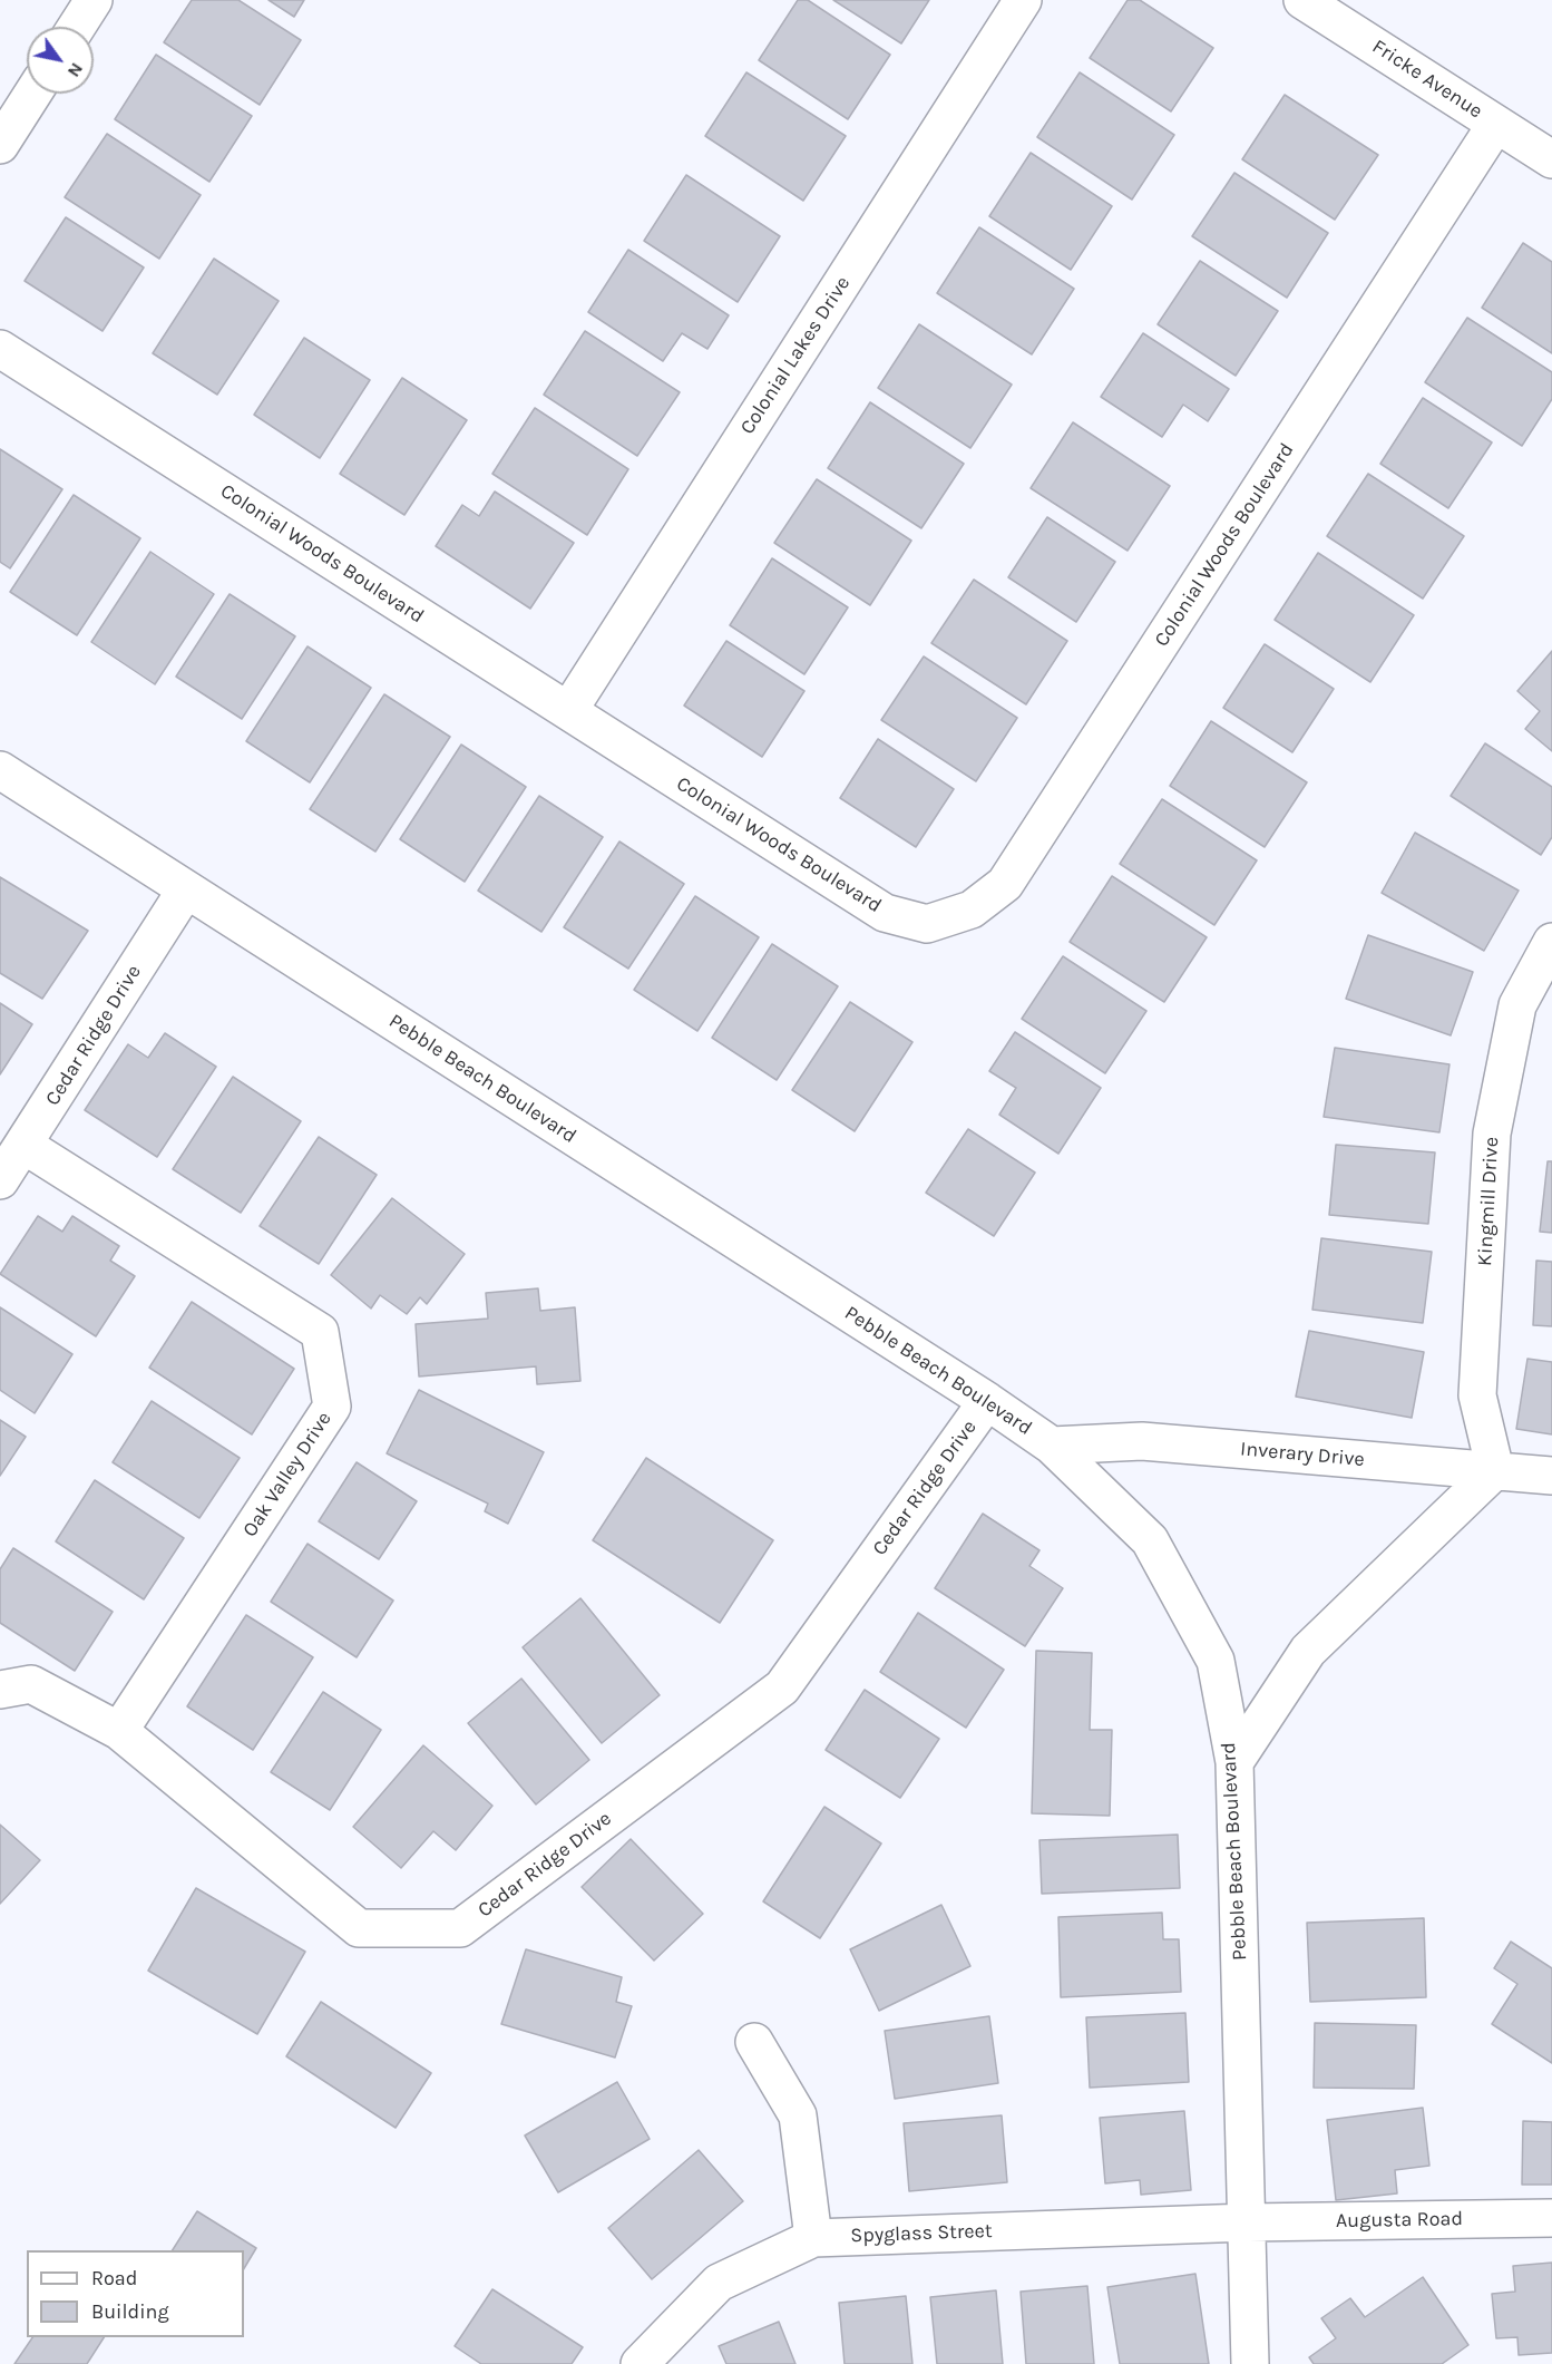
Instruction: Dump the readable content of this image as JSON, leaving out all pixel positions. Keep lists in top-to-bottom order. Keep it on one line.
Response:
{"streets":{"street":["Fricke Avenue","Colonial Lakes Drive","Colonial Woods Boulevard","Cedar Ridge Drive","Pebble Beach Boulevard","Kingmill Drive","Inverary Drive","Oak Valley Drive","Augusta Road","Spyglass Street"]},"crossings":[["Fricke Avenue","Colonial Woods Boulevard"],["Colonial Lakes Drive","Colonial Woods Boulevard"],["Cedar Ridge Drive","Pebble Beach Boulevard"],["Cedar Ridge Drive","Oak Valley Drive"],["Pebble Beach Boulevard","Inverary Drive"],["Pebble Beach Boulevard","Augusta Road"],["Pebble Beach Boulevard","Spyglass Street"],["Kingmill Drive","Inverary Drive"],["Augusta Road","Spyglass Street"]],"legend":["Road","Building"],"north":"bottom right"}
